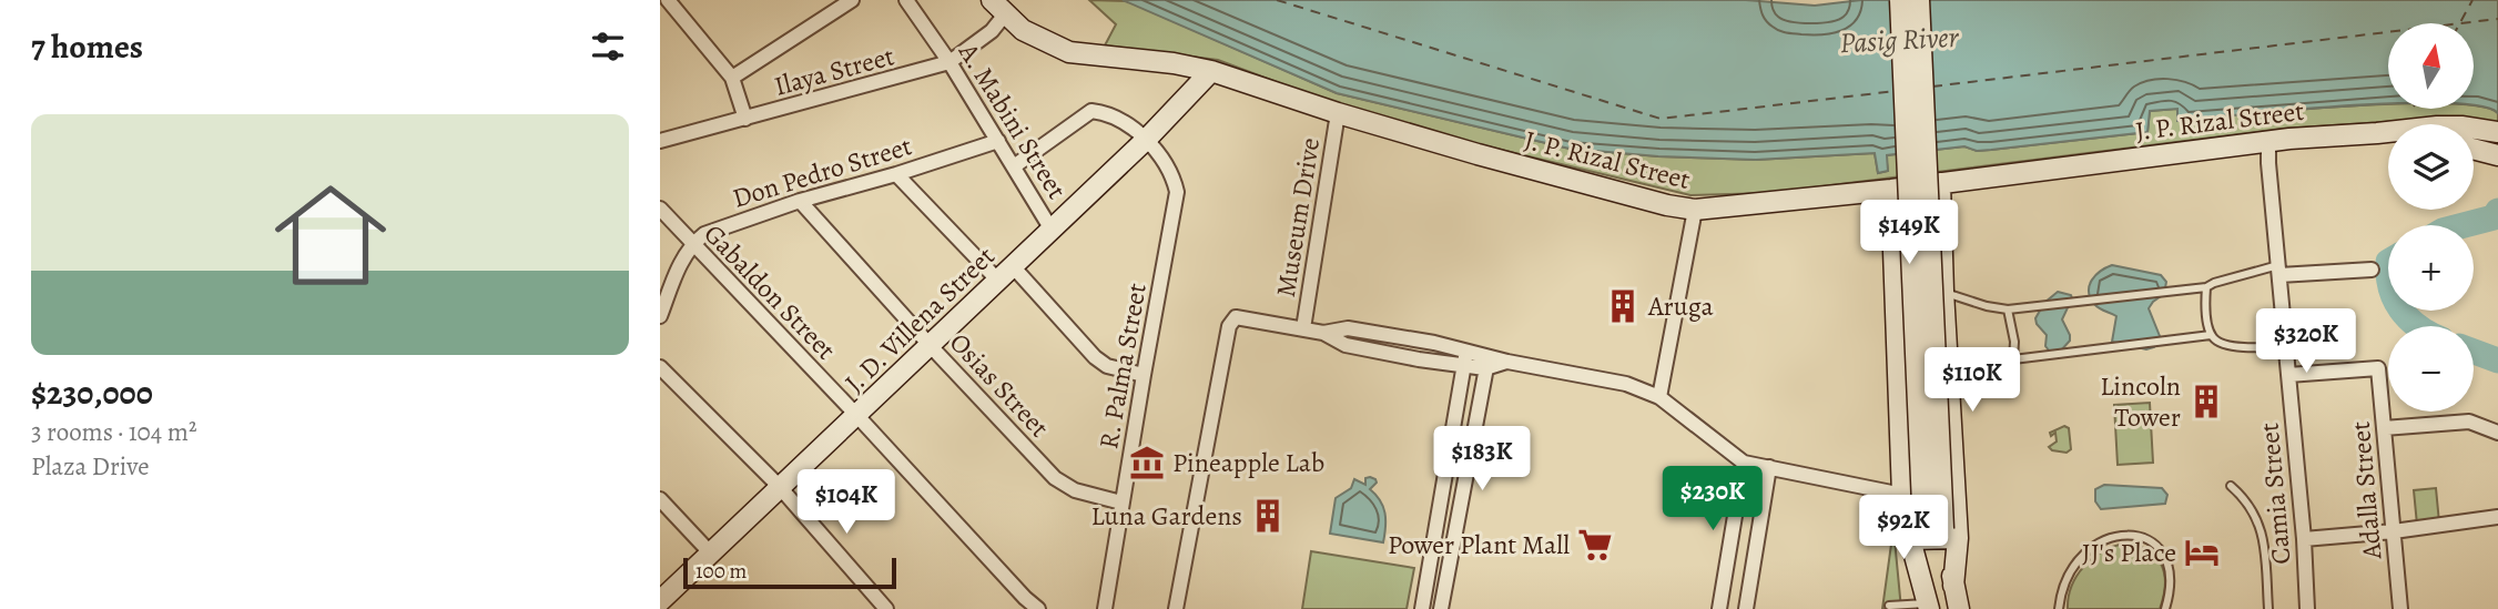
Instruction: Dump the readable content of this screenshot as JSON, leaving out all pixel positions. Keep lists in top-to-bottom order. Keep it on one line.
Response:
{"streets":{"main road":["J. P. Rizal Street","J. D. Villena Street"],"street":["Ilaya Street","A. Mabini Street","Don Pedro Street","Museum Drive","Gabaldon Street","R. Palma Street","Osias Street","Adalla Street","Camia Street"]},"crossings":[["Ilaya Street","A. Mabini Street"],["Ilaya Street","J. P. Rizal Street"],["A. Mabini Street","Don Pedro Street"],["A. Mabini Street","J. D. Villena Street"],["J. P. Rizal Street","Museum Drive"],["J. P. Rizal Street","J. D. Villena Street"],["J. P. Rizal Street","Camia Street"],["Don Pedro Street","Gabaldon Street"],["Don Pedro Street","Osias Street"],["Gabaldon Street","J. D. Villena Street"],["J. D. Villena Street","R. Palma Street"],["J. D. Villena Street","Osias Street"],["R. Palma Street","Osias Street"],["Adalla Street","Camia Street"]],"water":["Pasig River"],"places":{"building":["Aruga","Lincoln Tower","Luna Gardens"],"museum":["Pineapple Lab"],"supermarket":["Power Plant Mall"],"hotel":["JJ's Place"]},"scale_bar":"100 m","north":"top","page":{"heading":"7 homes","map_buttons":["+","−"],"list":[{"name":"$230,000","note":"3 rooms · 104 m² · Plaza Drive"}],"price":["$149K","$320K","$110K","$183K","$230K","$104K","$92K"],"scale":"100 m"}}
